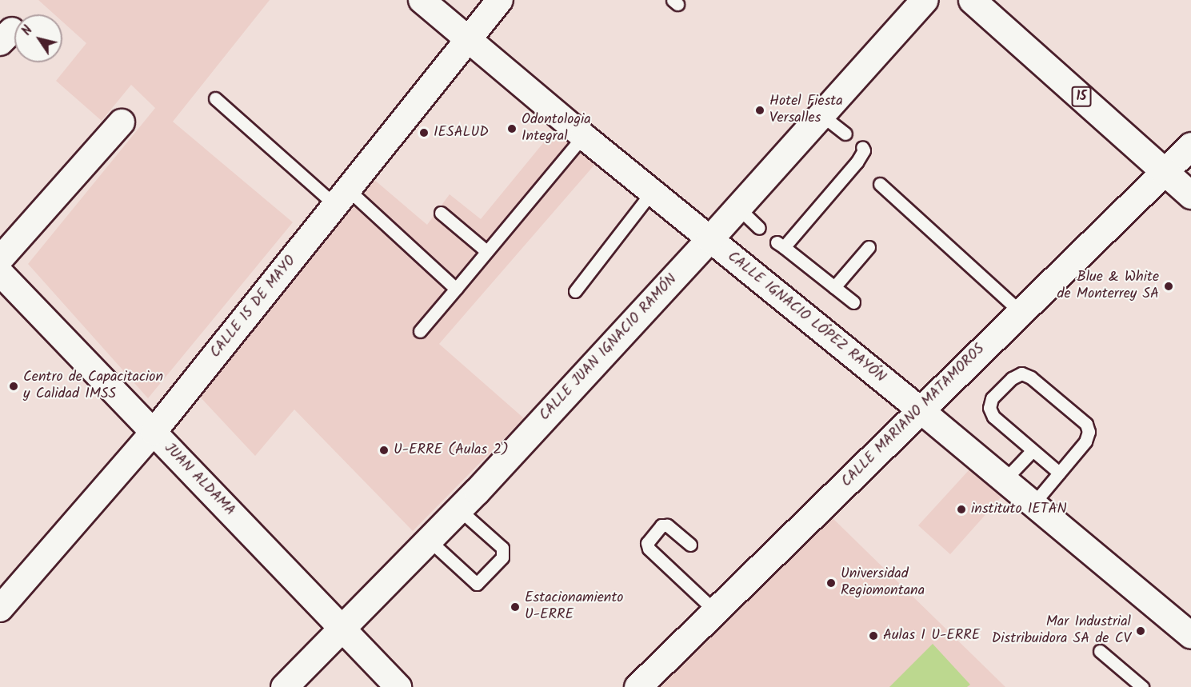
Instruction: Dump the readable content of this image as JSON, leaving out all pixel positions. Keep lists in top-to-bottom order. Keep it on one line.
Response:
{"streets":{"main road":["15","CALLE JUAN IGNACIO RAMÓN","CALLE MARIANO MATAMOROS"],"street":["CALLE 15 DE MAYO","CALLE IGNACIO LÓPEZ RAYÓN","JUAN ALDAMA"]},"crossings":[["15","CALLE MARIANO MATAMOROS"],["CALLE 15 DE MAYO","CALLE IGNACIO LÓPEZ RAYÓN"],["CALLE 15 DE MAYO","JUAN ALDAMA"],["CALLE IGNACIO LÓPEZ RAYÓN","CALLE JUAN IGNACIO RAMÓN"],["CALLE IGNACIO LÓPEZ RAYÓN","CALLE MARIANO MATAMOROS"],["CALLE JUAN IGNACIO RAMÓN","JUAN ALDAMA"]],"places":["Hotel Fiesta Versalles","Odontologia Integral","IESALUD","Blue & White de Monterrey SA","Centro de Capacitacion y Calidad IMSS","U-ERRE (Aulas 2)","instituto IETAN","Universidad Regiomontana","Estacionamiento U-ERRE","Mar Industrial Distribuidora SA de CV","Aulas I U-ERRE"],"north":"top left"}
